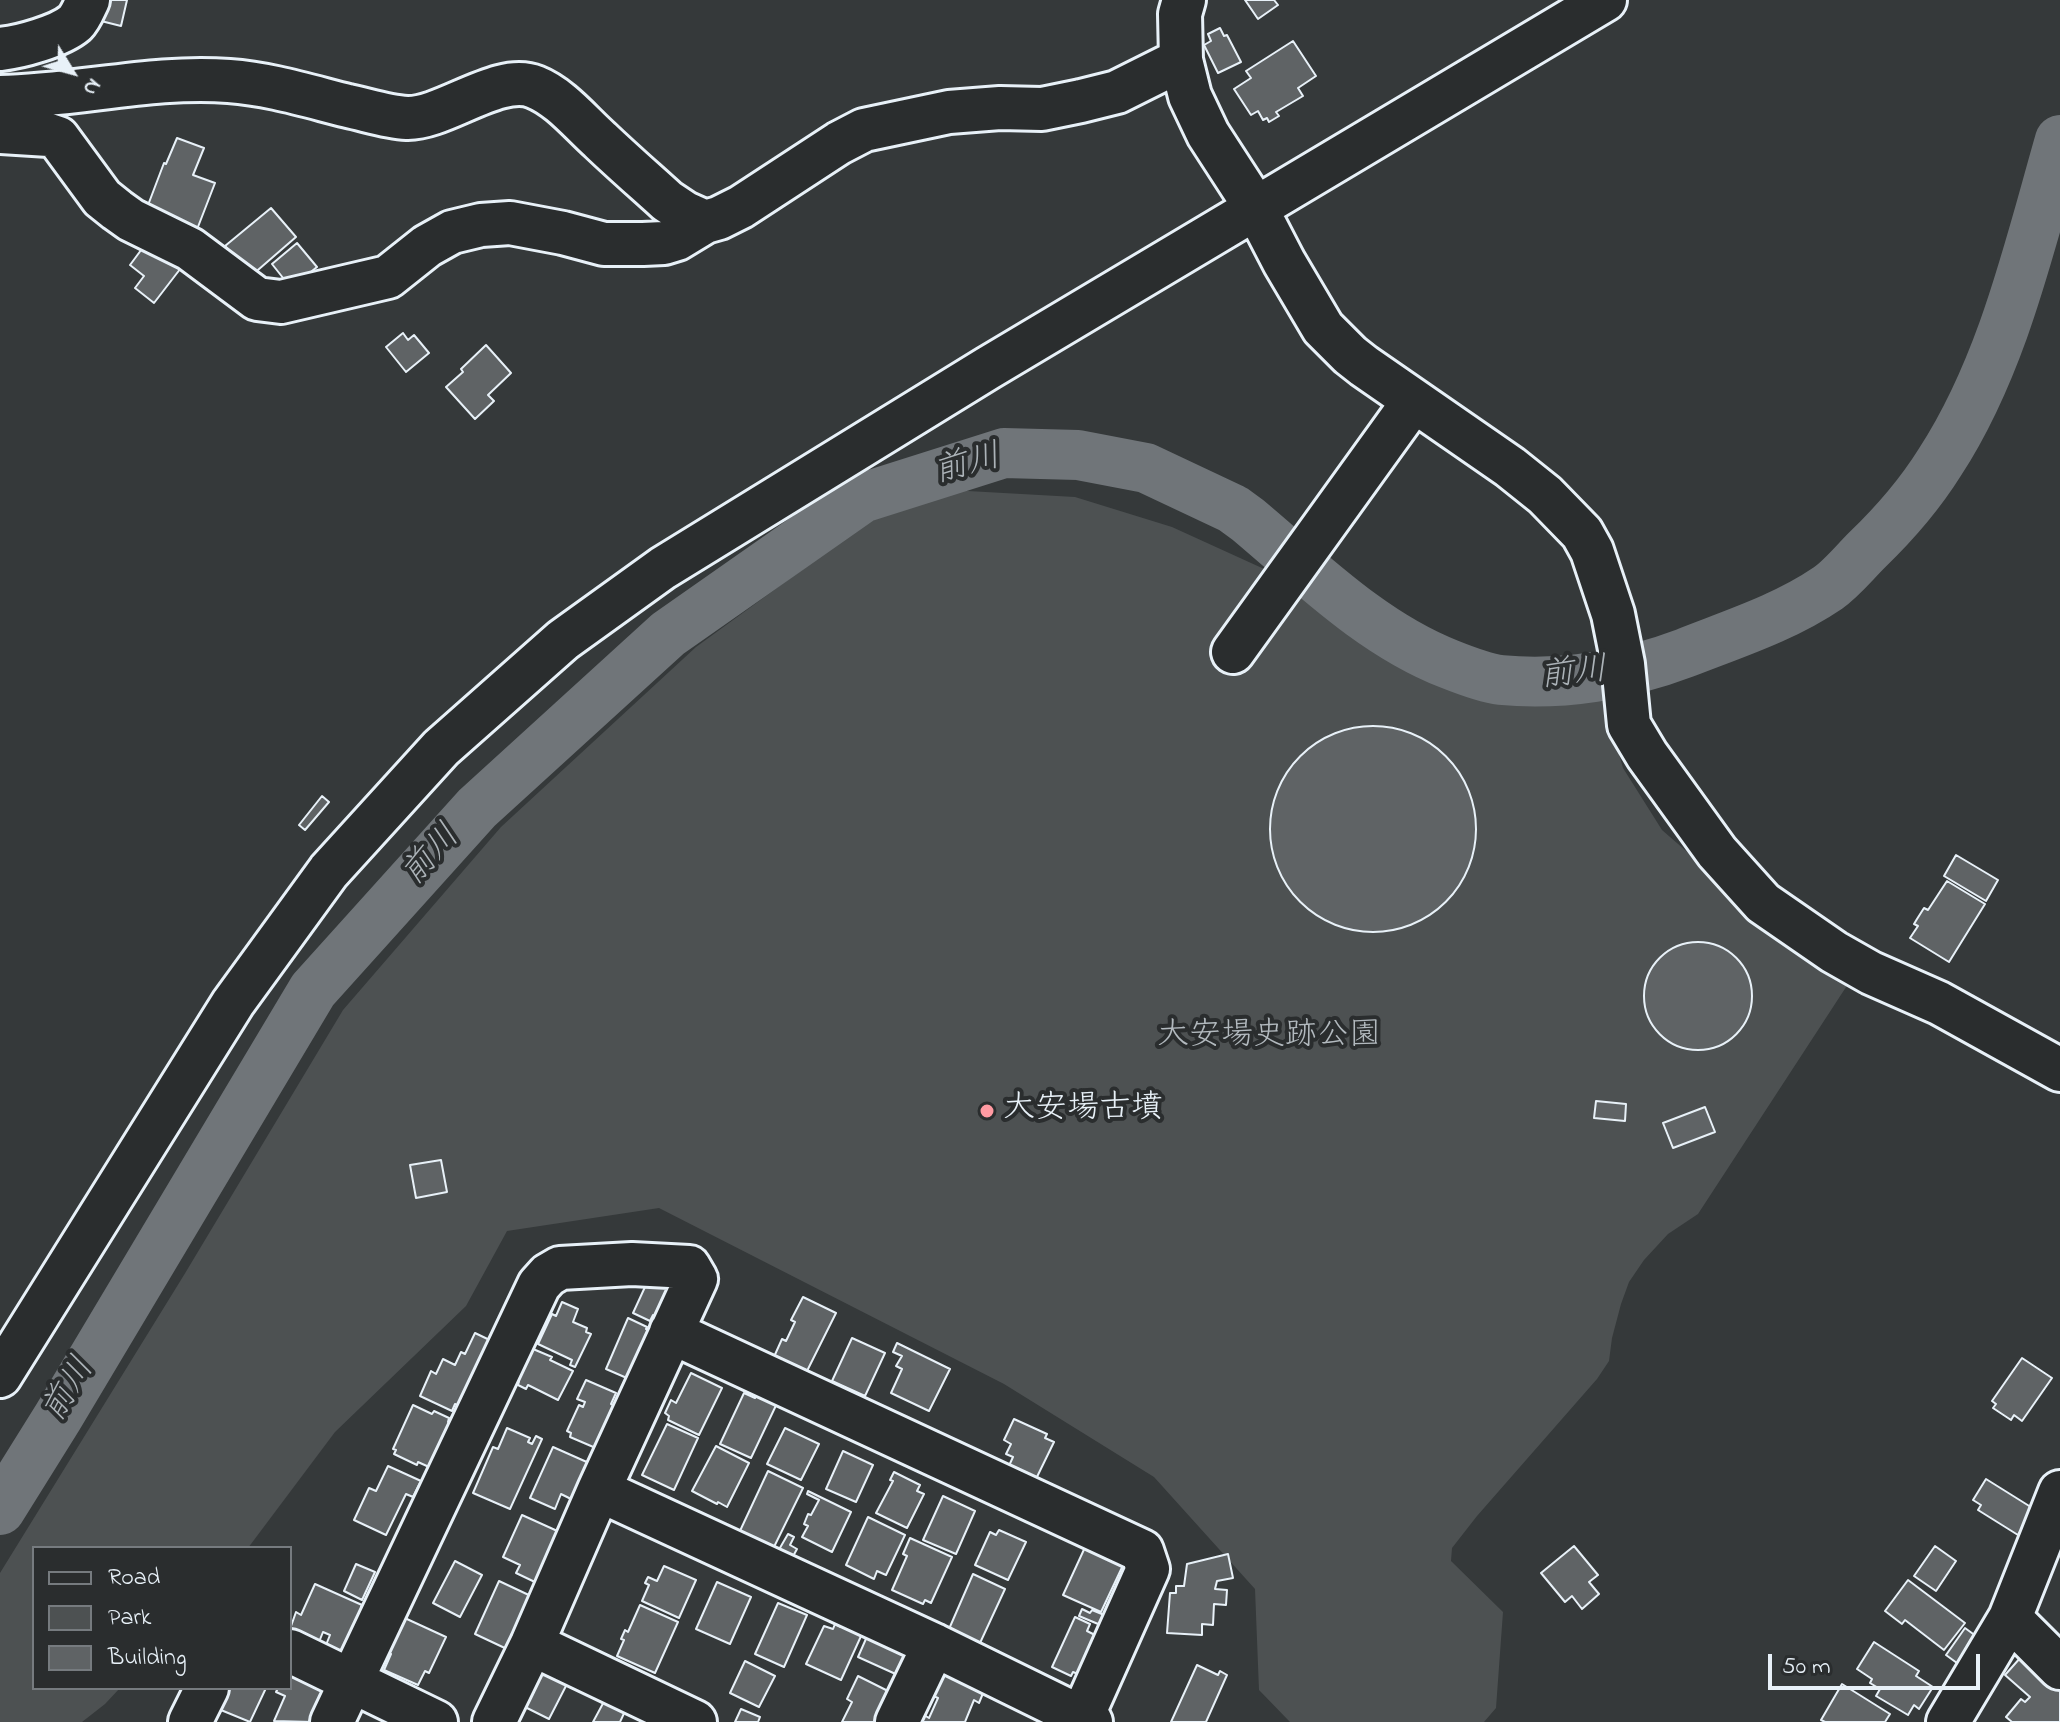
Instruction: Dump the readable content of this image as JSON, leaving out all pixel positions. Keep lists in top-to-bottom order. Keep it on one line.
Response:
{"water":["前川"],"parks":["大安場史跡公園"],"places":["大安場古墳"],"legend":["Road","Park","Building"],"scale_bar":"50 m","north":"bottom right"}
